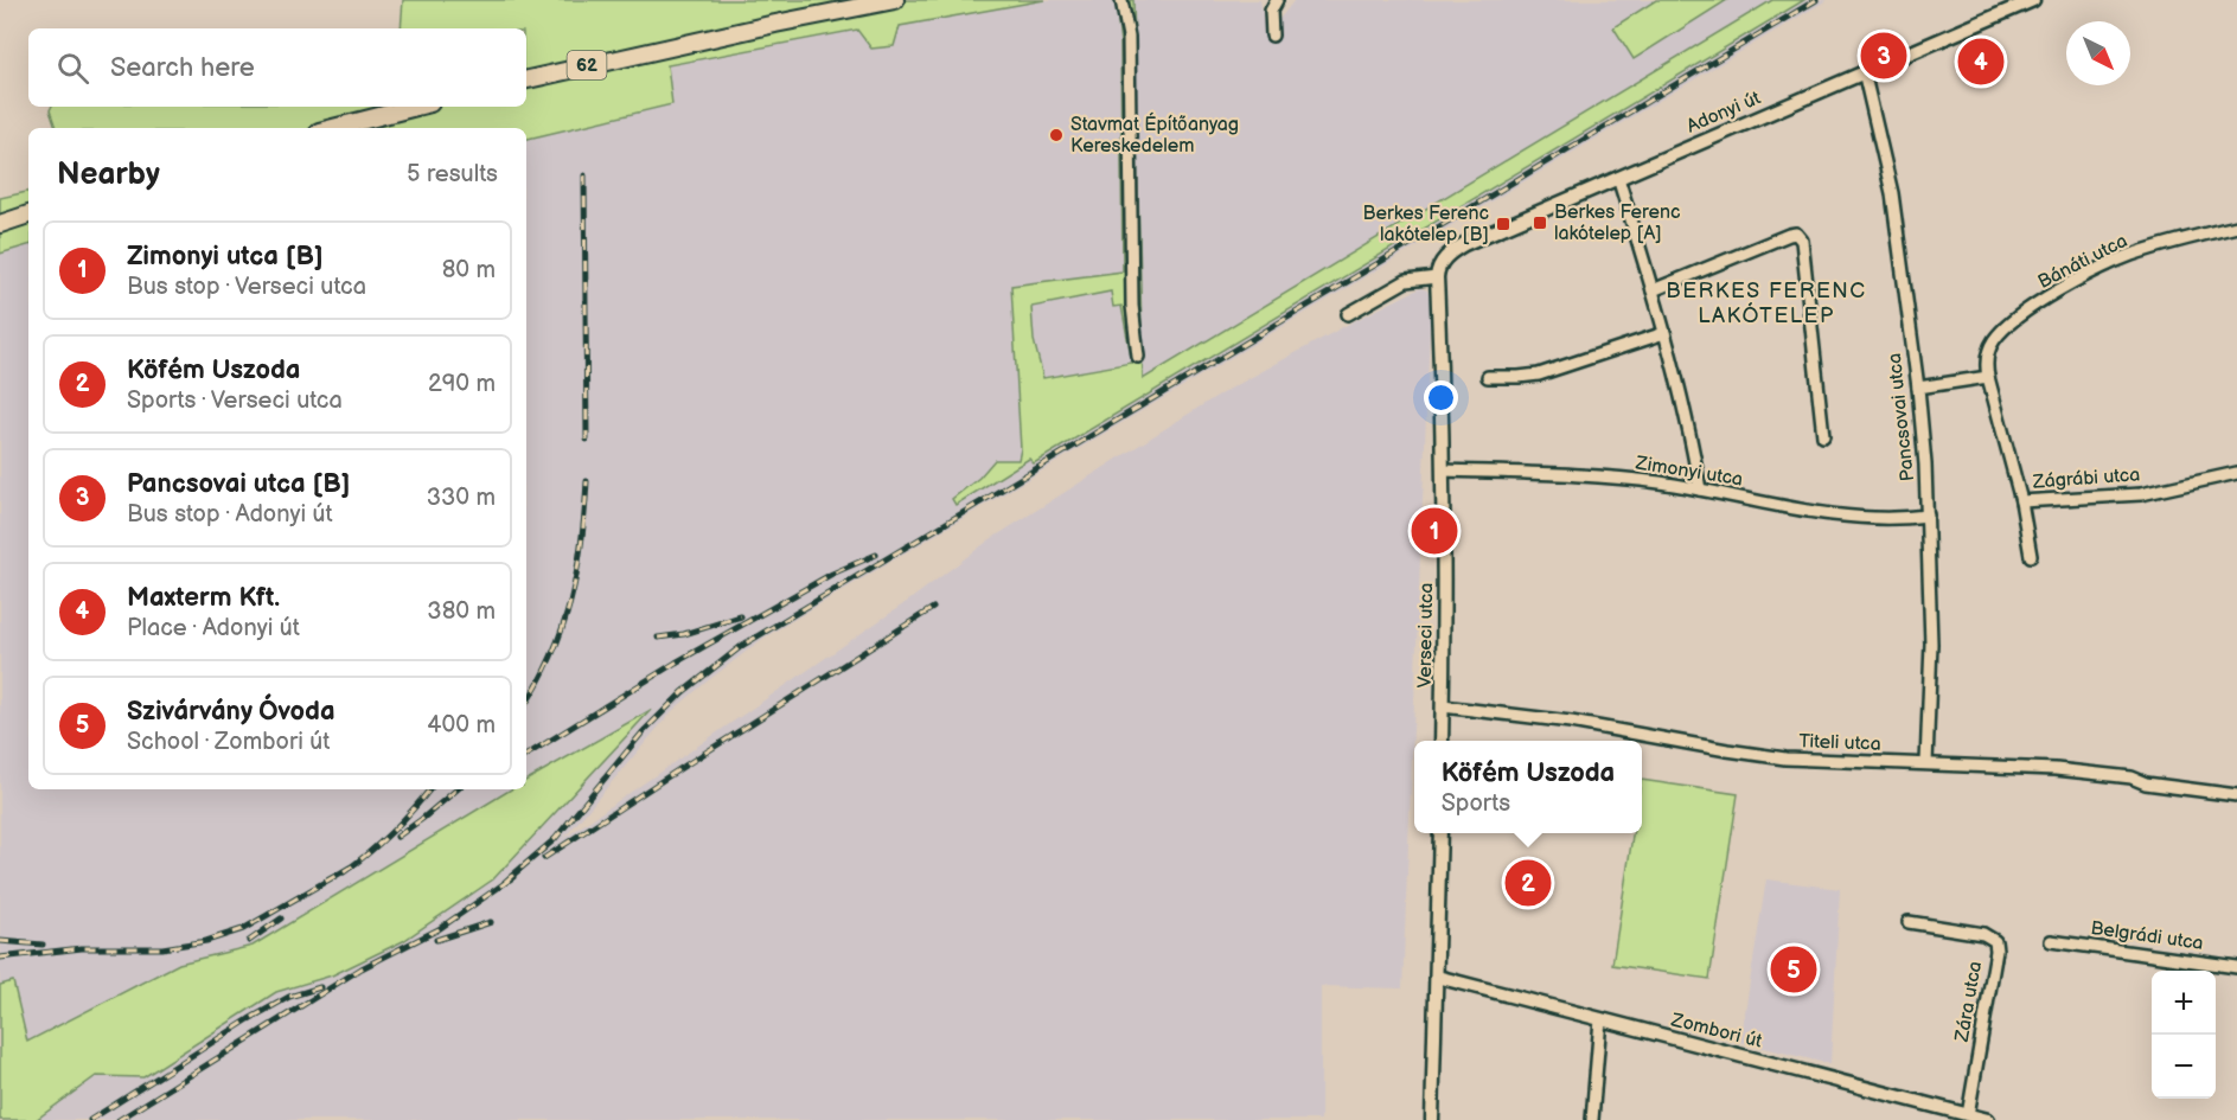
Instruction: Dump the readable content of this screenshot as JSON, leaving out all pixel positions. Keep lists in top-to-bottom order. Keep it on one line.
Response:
{"streets":{"main road":["62"],"street":["Adonyi út","Bánáti utca","Pancsovai utca","Zimonyi utca","Zágrábi utca","Verseci utca","Titeli utca","Belgrádi utca","Zára utca","Zombori út"]},"crossings":[["Adonyi út","Pancsovai utca"],["Adonyi út","Verseci utca"],["Bánáti utca","Zágrábi utca"],["Pancsovai utca","Zimonyi utca"],["Pancsovai utca","Titeli utca"],["Zimonyi utca","Verseci utca"],["Verseci utca","Titeli utca"],["Zára utca","Zombori út"]],"districts":["BERKES FERENC LAKÓTELEP"],"places":{"other":["Stavmat Építőanyag Kereskedelem"],"transit":["Berkes Ferenc lakótelep [A]","Berkes Ferenc lakótelep [B]"]},"north":"bottom right","page":{"search":"Search here","pins":["3","4","1","2","5"],"heading":["Nearby","5 results"],"list":[{"mark":"1","name":"Zimonyi utca [B]","note":"Bus stop · Verseci utca","value":"80 m"},{"mark":"2","name":"Köfém Uszoda","note":"Sports · Verseci utca","value":"290 m"},{"mark":"3","name":"Pancsovai utca [B]","note":"Bus stop · Adonyi út","value":"330 m"},{"mark":"4","name":"Maxterm Kft.","note":"Place · Adonyi út","value":"380 m"},{"mark":"5","name":"Szivárvány Óvoda","note":"School · Zombori út","value":"400 m"}],"popup":["Köfém Uszoda","Sports"],"map_buttons":["+","−"]}}
